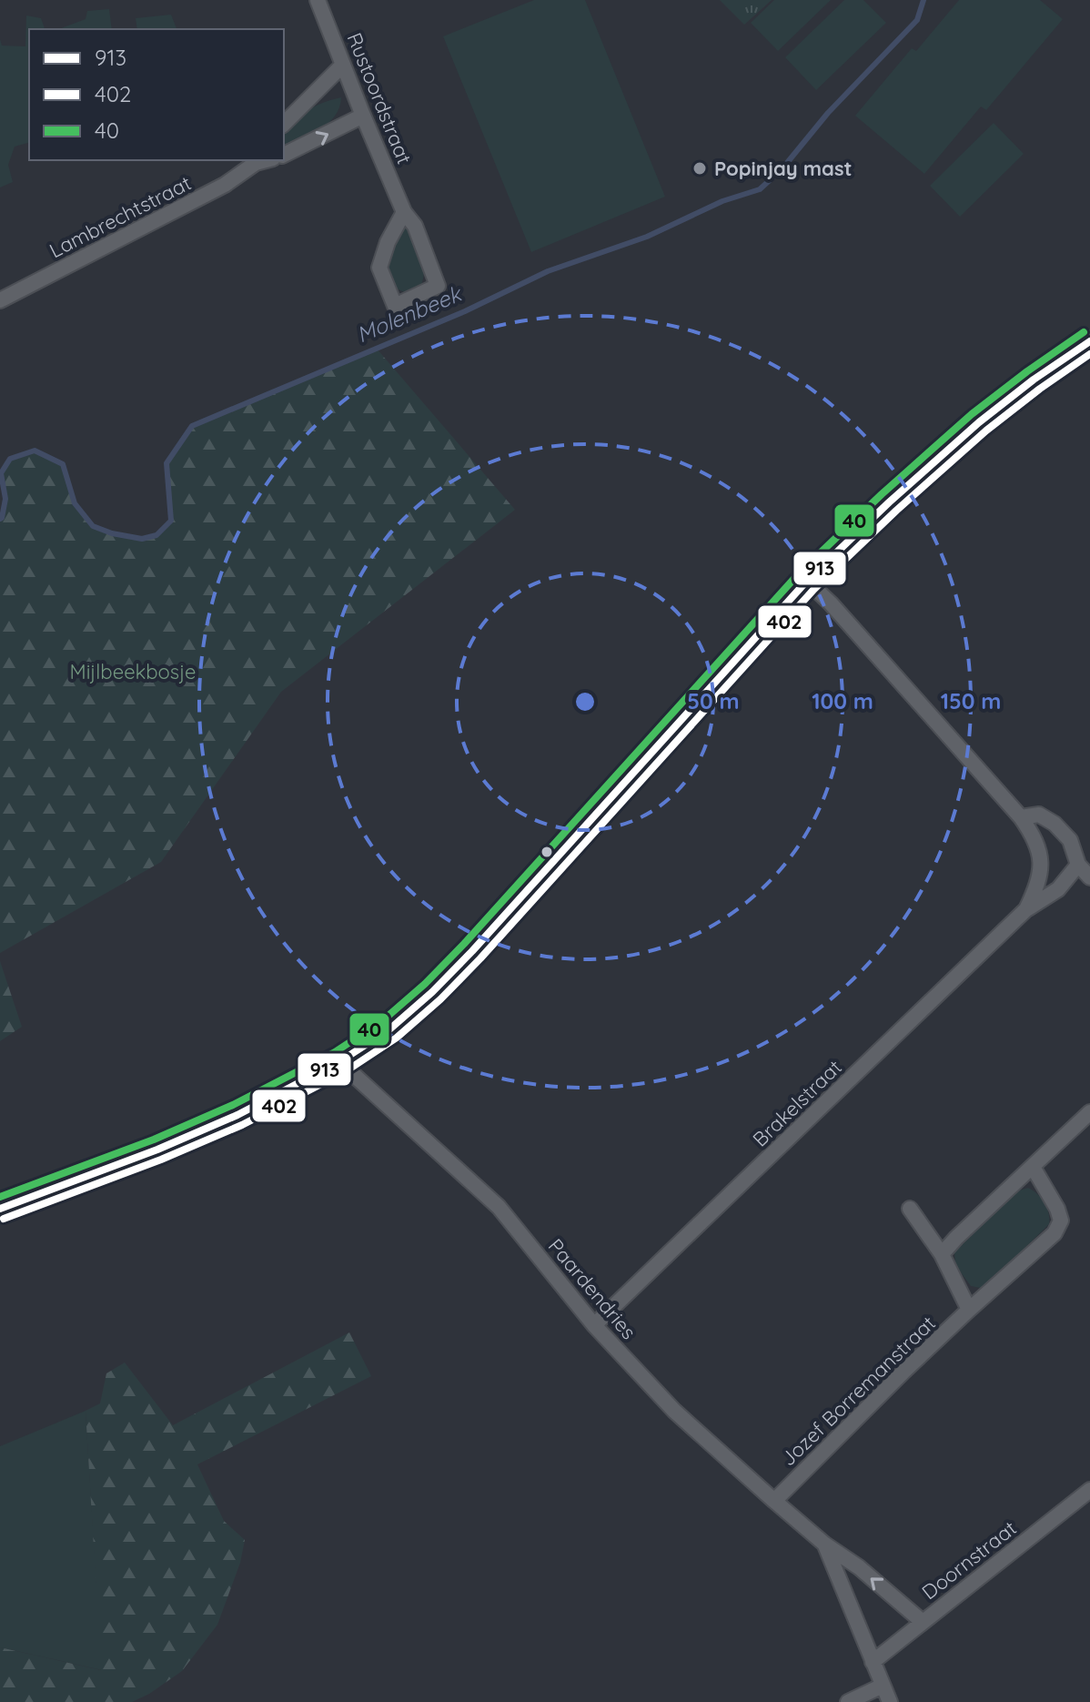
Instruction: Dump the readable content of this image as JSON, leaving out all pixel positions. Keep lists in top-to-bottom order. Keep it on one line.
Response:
{"streets":{"street":["Rustoordstraat","Lambrechtstraat","Brakelstraat","Paardendries","Jozef Borremanstraat","Doornstraat"]},"crossings":[["Brakelstraat","Paardendries"],["Paardendries","Jozef Borremanstraat"],["Paardendries","Doornstraat"]],"water":["Molenbeek"],"parks":["Mijlbeekbosje"],"places":["Popinjay mast"],"lines":["transit line 40","transit line 913","transit line 402"],"legend":["913","402","40"],"rings":["50 m","100 m","150 m"]}
